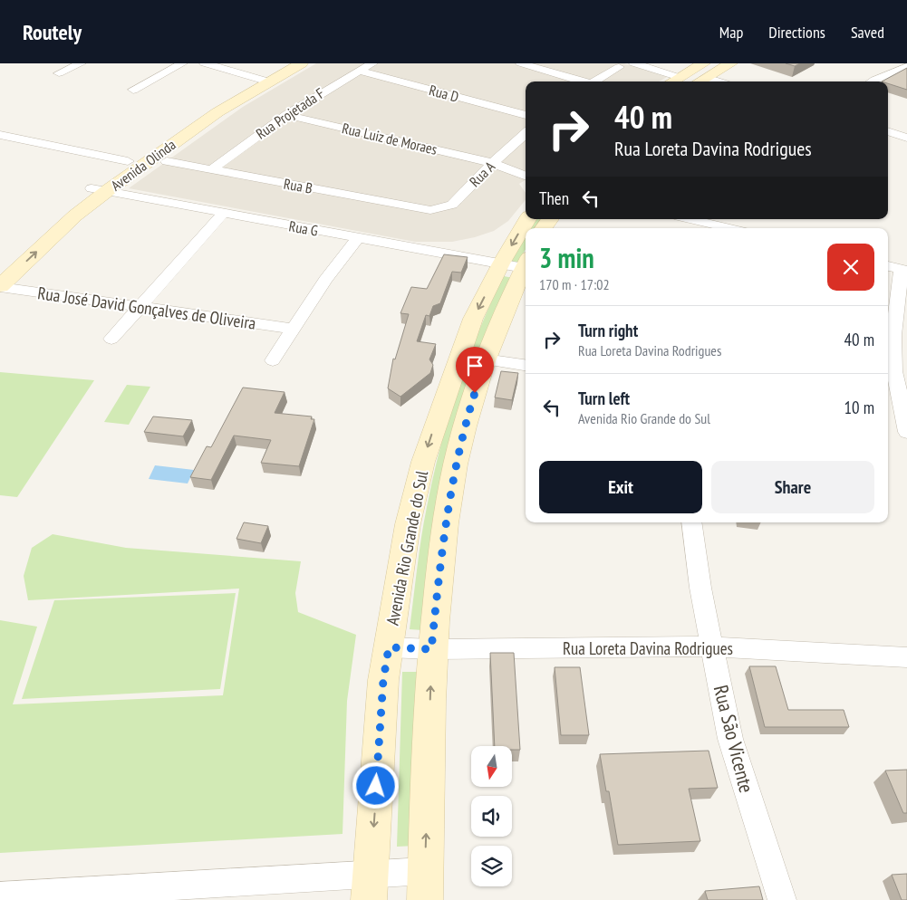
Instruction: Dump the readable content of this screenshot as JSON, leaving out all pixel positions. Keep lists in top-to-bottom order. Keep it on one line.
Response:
{"streets":{"street":["Rua D","Rua Projetada F","Rua Luiz de Moraes","Avenida Olinda","Rua A","Rua B","Rua G","Rua José David Gonçalves de Oliveira","Avenida Rio Grande do Sul","Rua Loreta Davina Rodrigues","Rua São Vicente"]},"crossings":[["Rua D","Rua Projetada F"],["Rua Projetada F","Rua Luiz de Moraes"],["Rua Projetada F","Rua B"],["Rua Luiz de Moraes","Rua A"],["Avenida Olinda","Rua G"],["Avenida Olinda","Rua José David Gonçalves de Oliveira"],["Rua A","Rua B"],["Rua G","Avenida Rio Grande do Sul"],["Avenida Rio Grande do Sul","Rua Loreta Davina Rodrigues"],["Rua Loreta Davina Rodrigues","Rua São Vicente"]],"north":"bottom","page":{"header":"Routely","nav":["Map","Directions","Saved"],"turn":["40 m","Rua Loreta Davina Rodrigues"],"then":"Then","heading":["3 min","170 m · 17:02"],"list":[{"name":"Turn right","note":"Rua Loreta Davina Rodrigues","value":"40 m"},{"name":"Turn left","note":"Avenida Rio Grande do Sul","value":"10 m"}],"buttons":["Exit","Share"]}}
